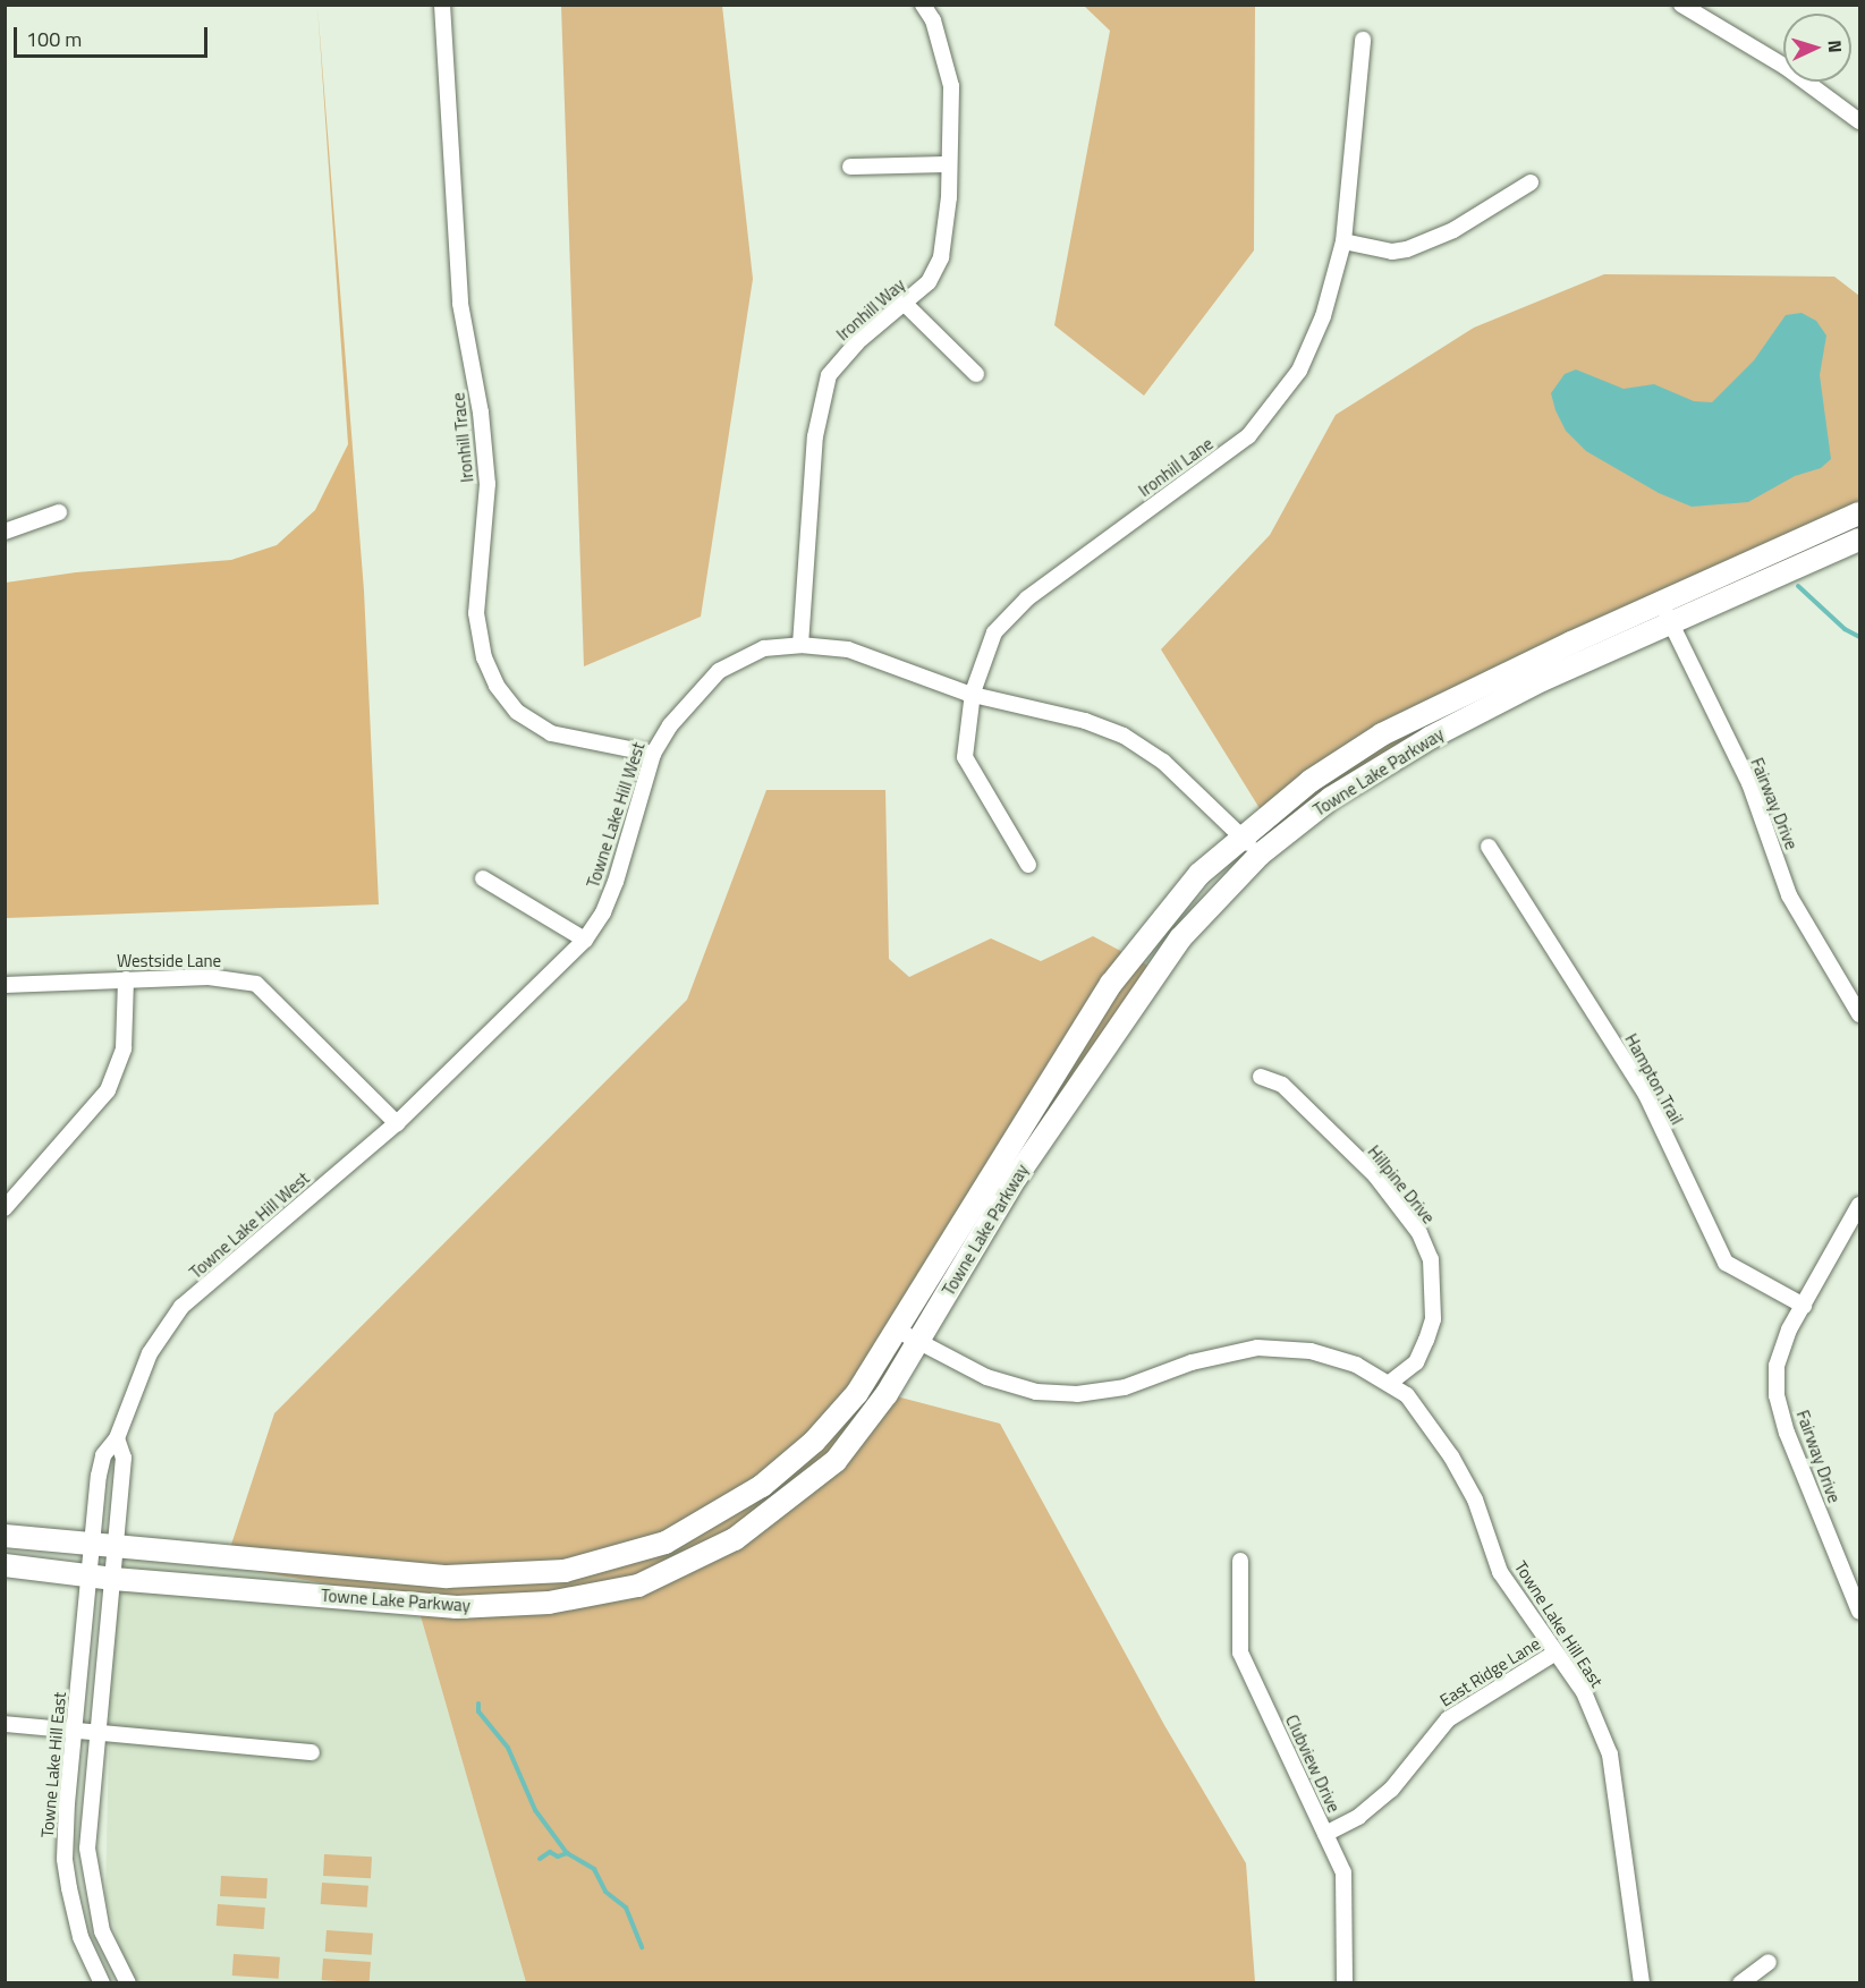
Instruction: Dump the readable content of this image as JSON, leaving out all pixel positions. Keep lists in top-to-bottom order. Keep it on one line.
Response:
{"streets":{"main road":["Towne Lake Parkway"],"street":["Ironhill Way","Ironhill Trace","Ironhill Lane","Fairway Drive","Towne Lake Hill West","Westside Lane","Hampton Trail","Hillpine Drive","Towne Lake Hill East","East Ridge Lane","Clubview Drive"]},"crossings":[["Ironhill Way","Towne Lake Hill West"],["Ironhill Trace","Towne Lake Hill West"],["Ironhill Lane","Towne Lake Hill West"],["Towne Lake Parkway","Fairway Drive"],["Towne Lake Parkway","Towne Lake Hill West"],["Towne Lake Parkway","Towne Lake Hill East"],["Fairway Drive","Hampton Trail"],["Towne Lake Hill West","Westside Lane"],["Towne Lake Hill West","Towne Lake Hill East"],["Hillpine Drive","Towne Lake Hill East"],["Towne Lake Hill East","East Ridge Lane"],["East Ridge Lane","Clubview Drive"]],"scale_bar":"100 m","north":"right"}
